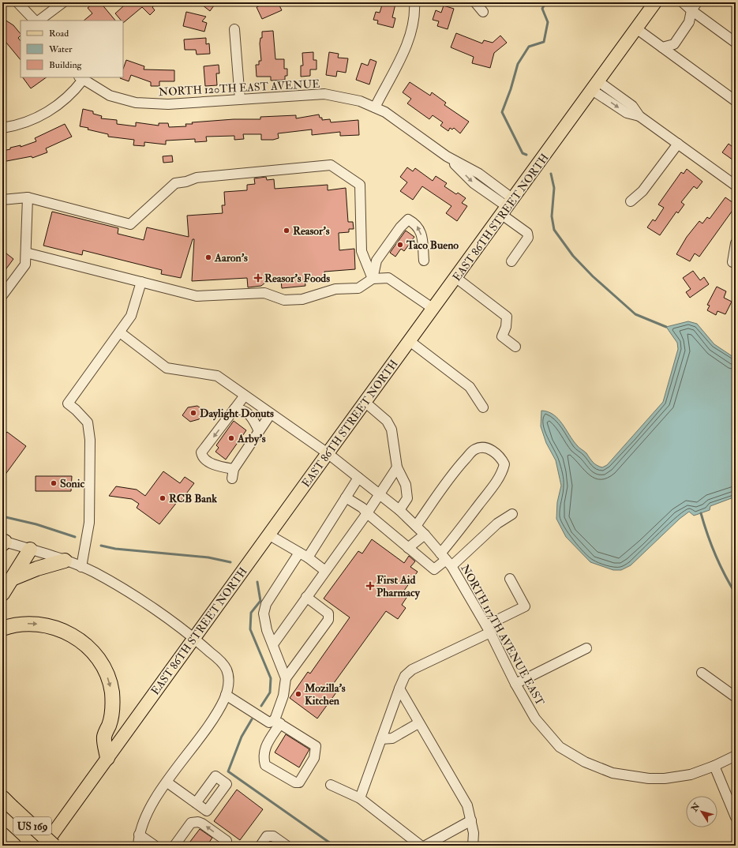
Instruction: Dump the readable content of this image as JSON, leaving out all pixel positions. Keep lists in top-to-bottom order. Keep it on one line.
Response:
{"streets":{"highway":["US 169"],"main road":["EAST 86TH STREET NORTH"],"street":["NORTH 120TH EAST AVENUE","NORTH 117TH AVENUE EAST"]},"crossings":[["NORTH 120TH EAST AVENUE","EAST 86TH STREET NORTH"],["EAST 86TH STREET NORTH","NORTH 117TH AVENUE EAST"]],"places":{"other":["Reasor's","Taco Bueno","Aaron's","Daylight Donuts","Arby's","Sonic","RCB Bank","Mozilla's Kitchen"],"health":["Reasor's Foods","First Aid Pharmacy"]},"legend":["Road","Water","Building"],"north":"top left"}
